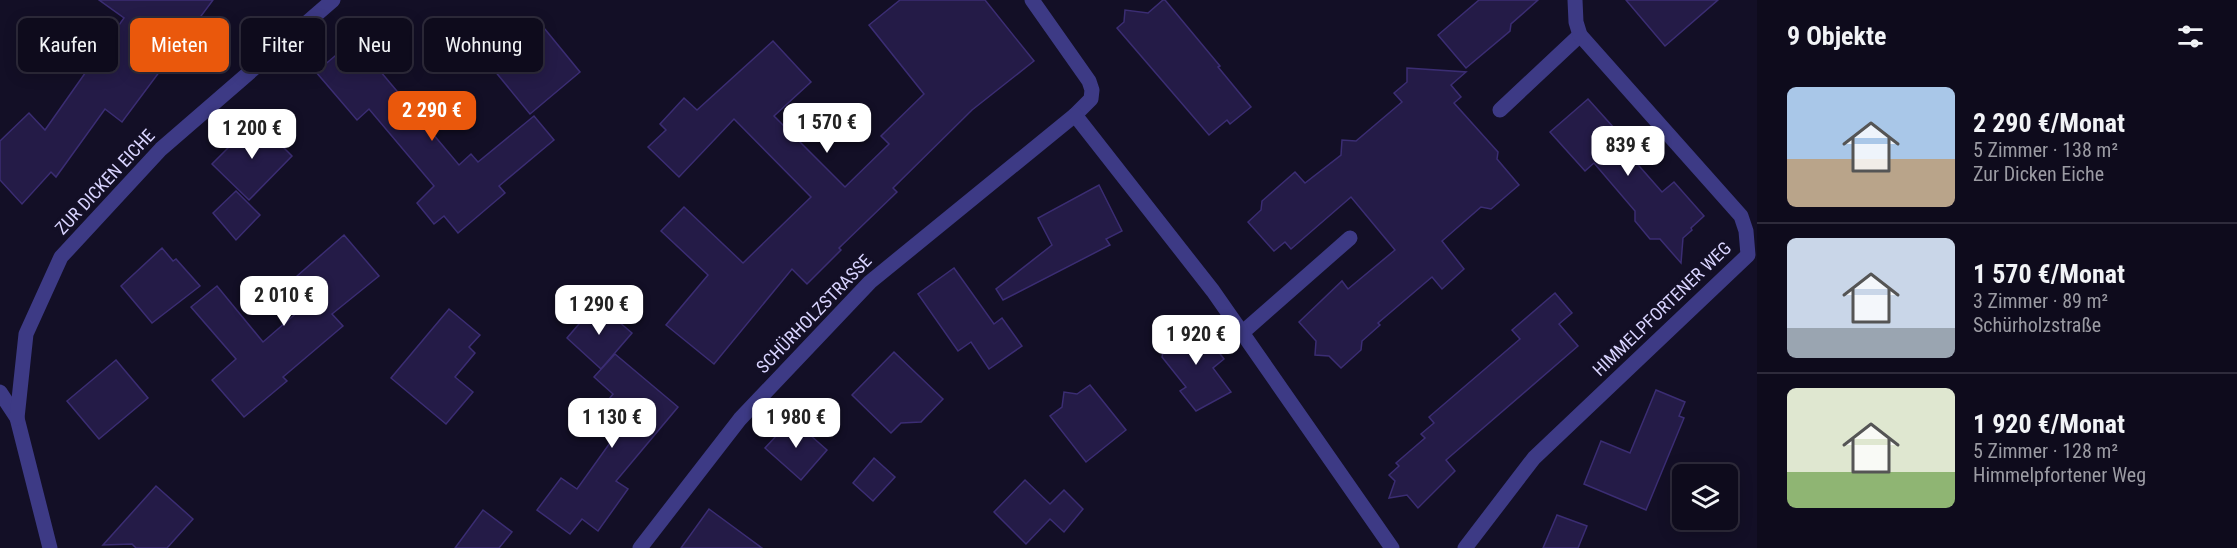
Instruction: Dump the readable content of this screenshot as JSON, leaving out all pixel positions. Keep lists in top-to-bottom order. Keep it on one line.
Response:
{"streets":{"street":["ZUR DICKEN EICHE","HIMMELPFORTENER WEG","SCHÜRHOLZSTRASSE"]},"page":{"heading":"9 Objekte","chip":["Kaufen","Mieten","Filter","Neu","Wohnung"],"list":[{"name":"2 290 €/Monat","note":"5 Zimmer · 138 m² · Zur Dicken Eiche"},{"name":"1 570 €/Monat","note":"3 Zimmer · 89 m² · Schürholzstraße"},{"name":"1 920 €/Monat","note":"5 Zimmer · 128 m² · Himmelpfortener Weg"}],"price":["2 290 €","1 570 €","1 200 €","839 €","2 010 €","1 290 €","1 920 €","1 130 €","1 980 €"]}}
